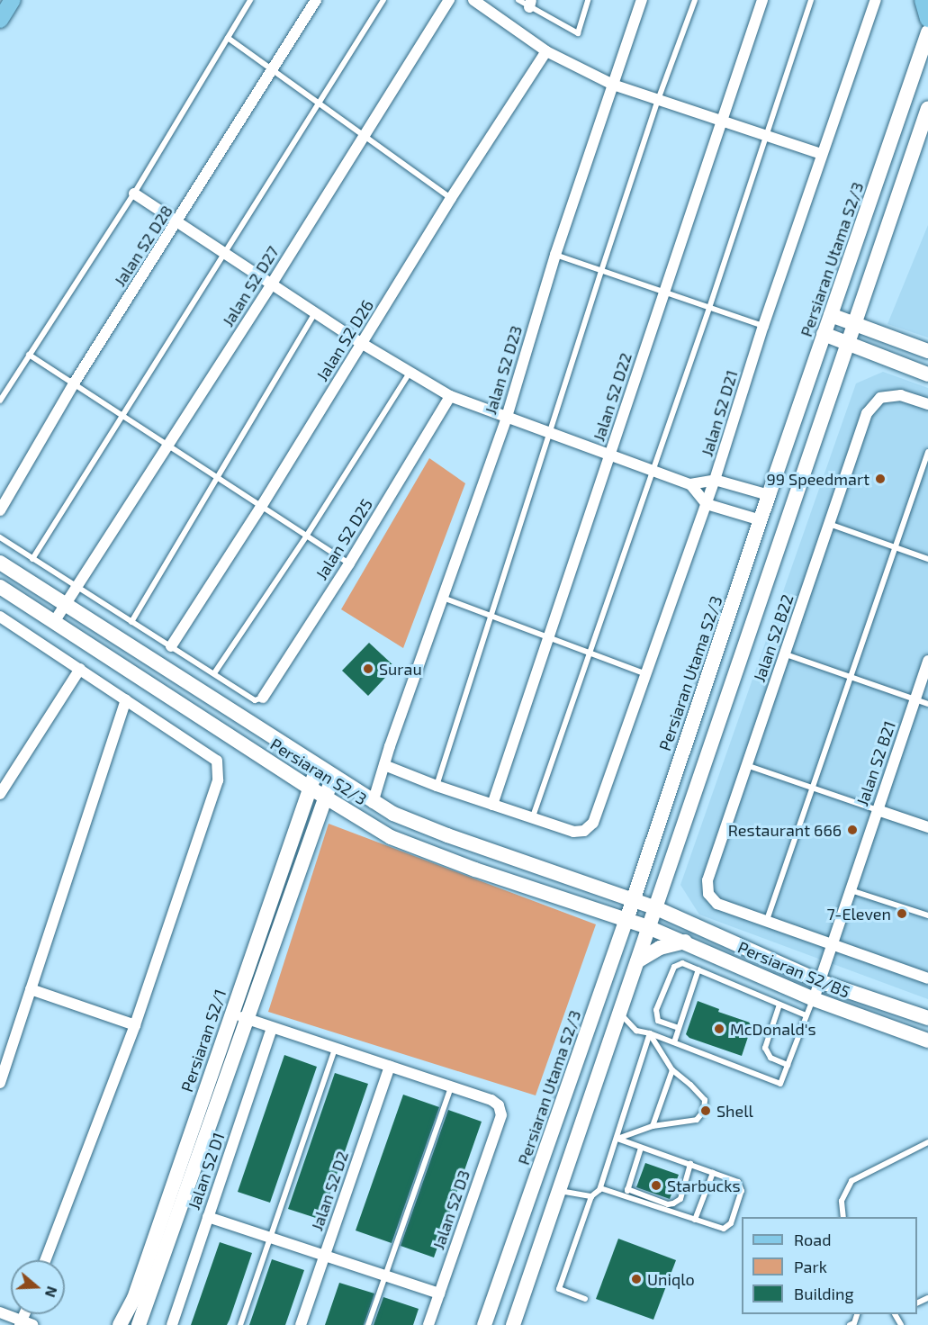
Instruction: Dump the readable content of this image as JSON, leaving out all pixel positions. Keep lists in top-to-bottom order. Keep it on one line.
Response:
{"streets":{"main road":["Persiaran Utama S2/3","Persiaran S2/3","Persiaran S2/B5","Persiaran S2/1"],"street":["Jalan S2 D28","Jalan S2 D27","Jalan S2 D26","Jalan S2 D23","Jalan S2 D22","Jalan S2 D21","Jalan S2 D25","Jalan S2 B22","Jalan S2 B21","Jalan S2 D1","Jalan S2 D2","Jalan S2 D3"]},"crossings":[["Persiaran Utama S2/3","Persiaran S2/3"],["Persiaran Utama S2/3","Persiaran S2/B5"],["Jalan S2 D27","Persiaran S2/3"],["Jalan S2 D27","Persiaran S2/B5"],["Jalan S2 D23","Persiaran S2/B5"],["Jalan S2 B21","Persiaran S2/B5"],["Persiaran S2/3","Persiaran S2/B5"],["Persiaran S2/3","Persiaran S2/1"],["Persiaran S2/B5","Persiaran S2/1"]],"places":["99 Speedmart","Surau","Restaurant 666","7-Eleven","McDonald's","Shell","Starbucks","Uniqlo"],"legend":["Road","Park","Building"],"north":"right"}
